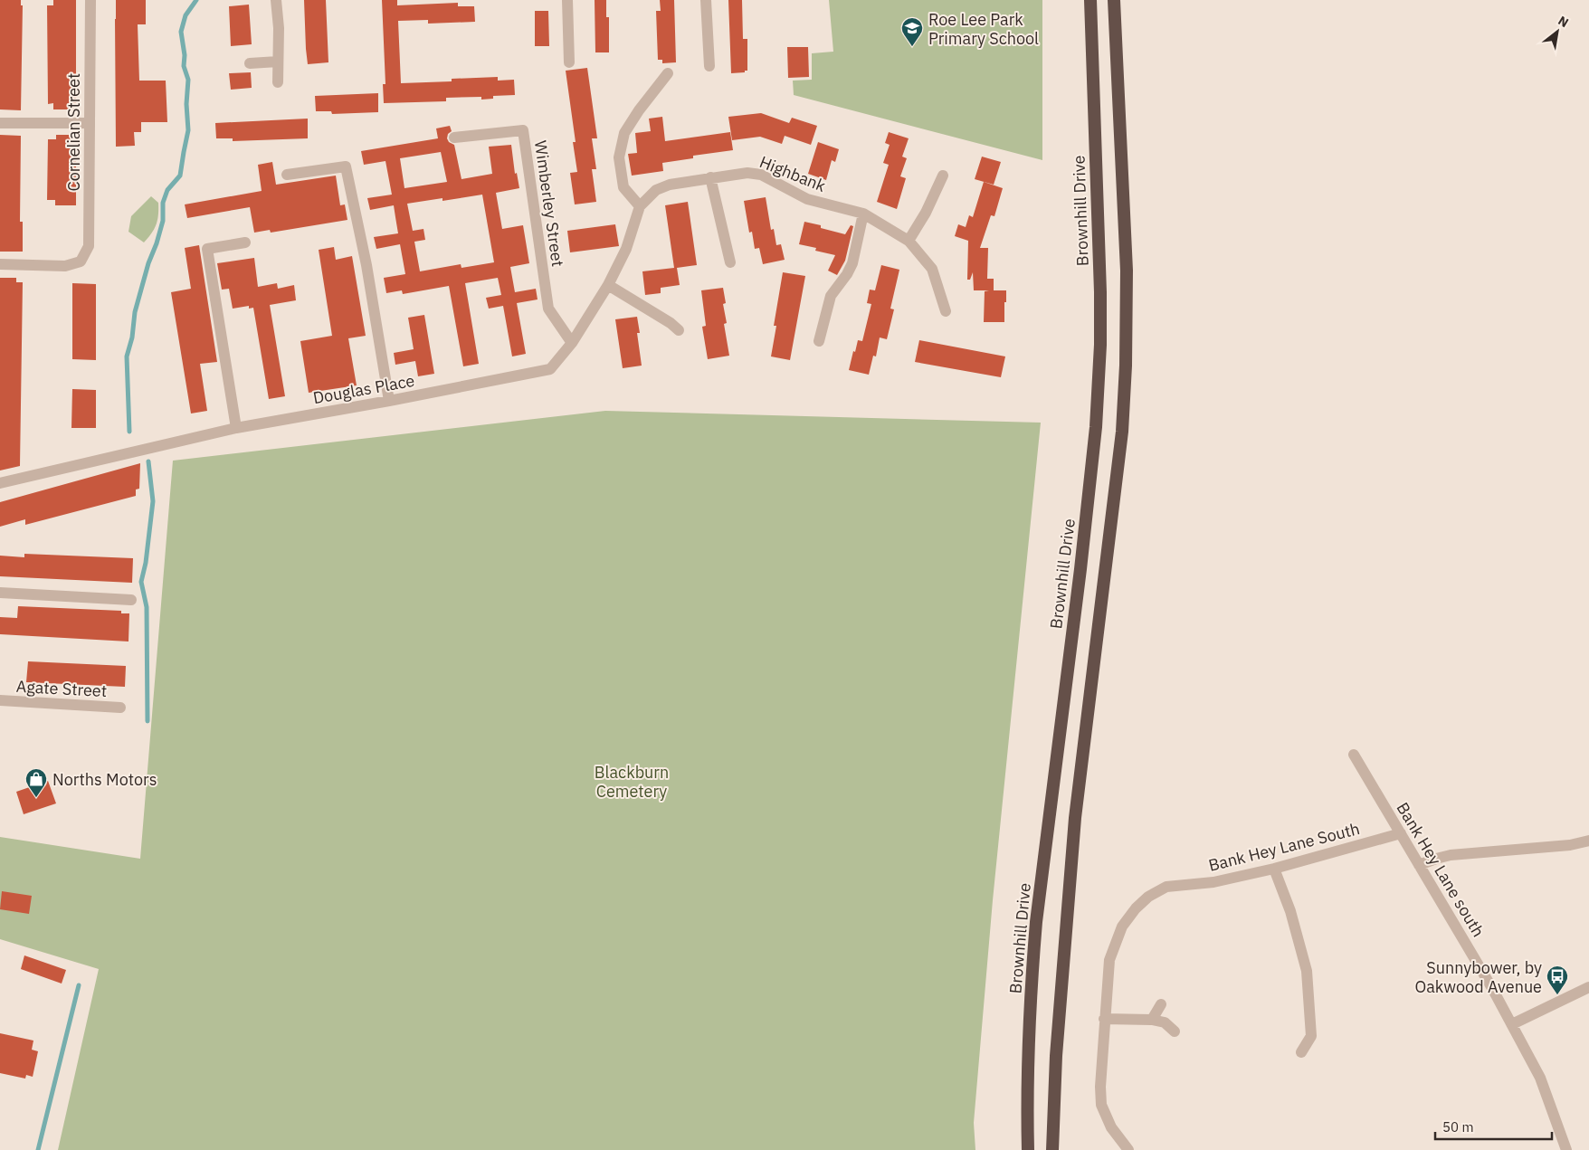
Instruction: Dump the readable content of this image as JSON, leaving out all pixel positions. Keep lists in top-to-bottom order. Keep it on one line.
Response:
{"streets":{"highway":["Brownhill Drive"],"street":["Cornelian Street","Highbank","Wimberley Street","Douglas Place","Agate Street","Bank Hey Lane South","Bank Hey Lane south"]},"crossings":[["Highbank","Douglas Place"],["Wimberley Street","Douglas Place"],["Bank Hey Lane South","Bank Hey Lane south"]],"parks":["Blackburn Cemetery"],"places":{"school or university":["Roe Lee Park Primary School"],"shop":["Norths Motors"],"bus stop":["Sunnybower, by Oakwood Avenue"]},"scale_bar":"50 m","north":"top right"}
